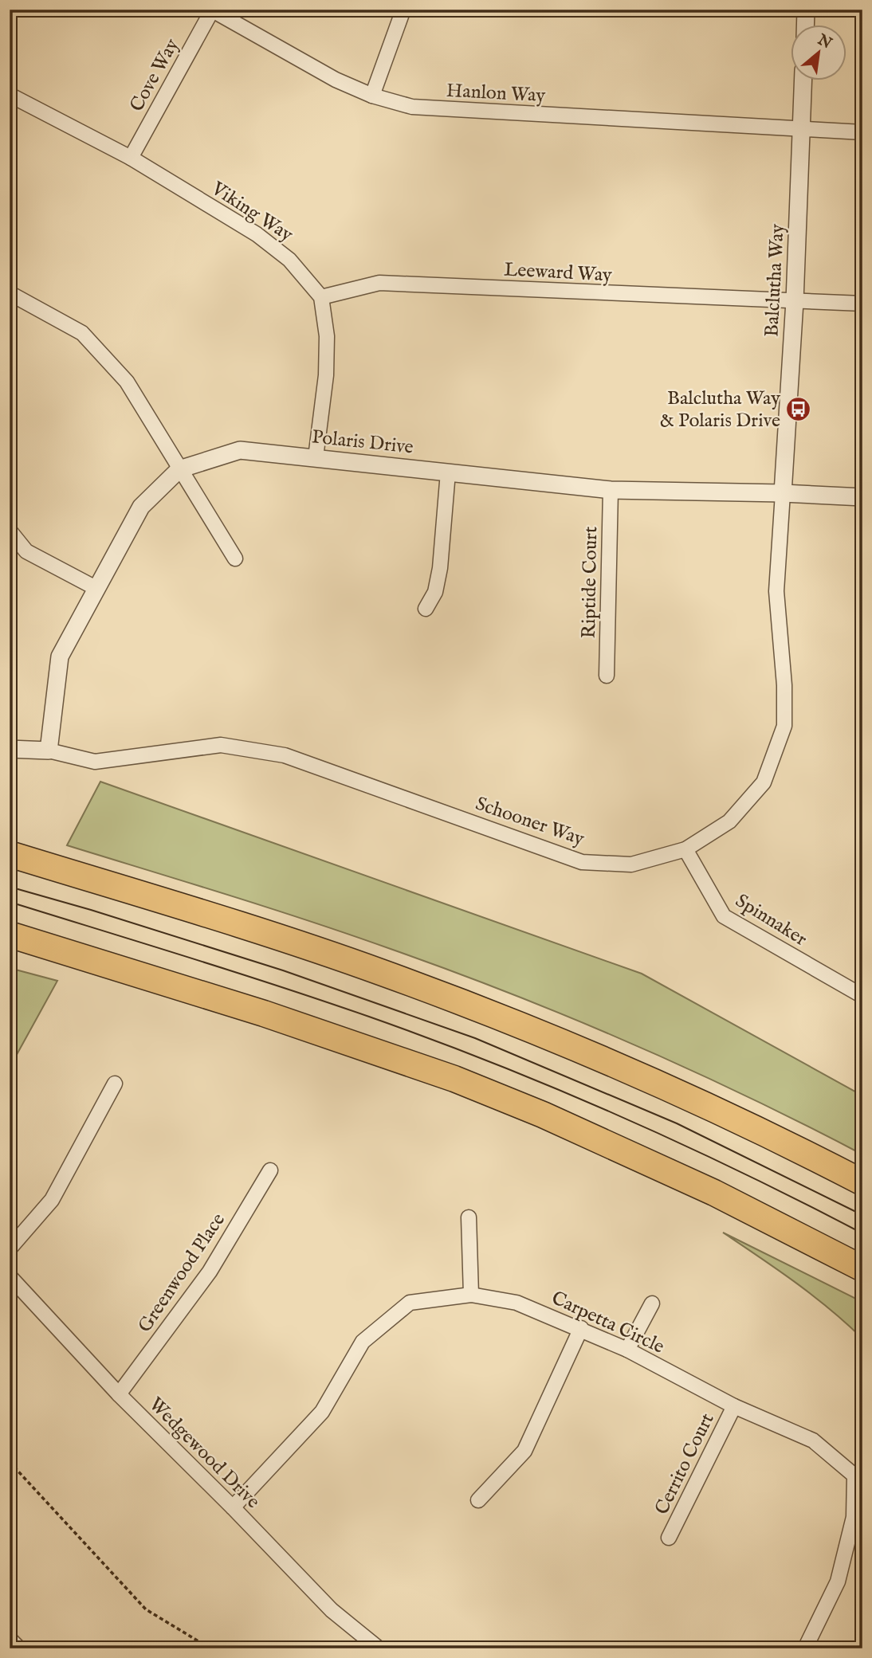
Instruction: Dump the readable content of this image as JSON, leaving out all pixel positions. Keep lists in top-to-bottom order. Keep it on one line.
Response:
{"streets":{"street":["Cove Way","Hanlon Way","Viking Way","Leeward Way","Balclutha Way","Polaris Drive","Riptide Court","Schooner Way","Spinnaker","Greenwood Place","Carpetta Circle","Wedgewood Drive","Cerrito Court"]},"crossings":[["Cove Way","Hanlon Way"],["Cove Way","Viking Way"],["Hanlon Way","Balclutha Way"],["Viking Way","Leeward Way"],["Leeward Way","Balclutha Way"],["Balclutha Way","Polaris Drive"],["Balclutha Way","Schooner Way"],["Polaris Drive","Riptide Court"],["Polaris Drive","Schooner Way"],["Schooner Way","Spinnaker"],["Greenwood Place","Wedgewood Drive"],["Carpetta Circle","Wedgewood Drive"],["Carpetta Circle","Cerrito Court"]],"places":{"bus stop":["Balclutha Way & Polaris Drive"]},"north":"top right"}
